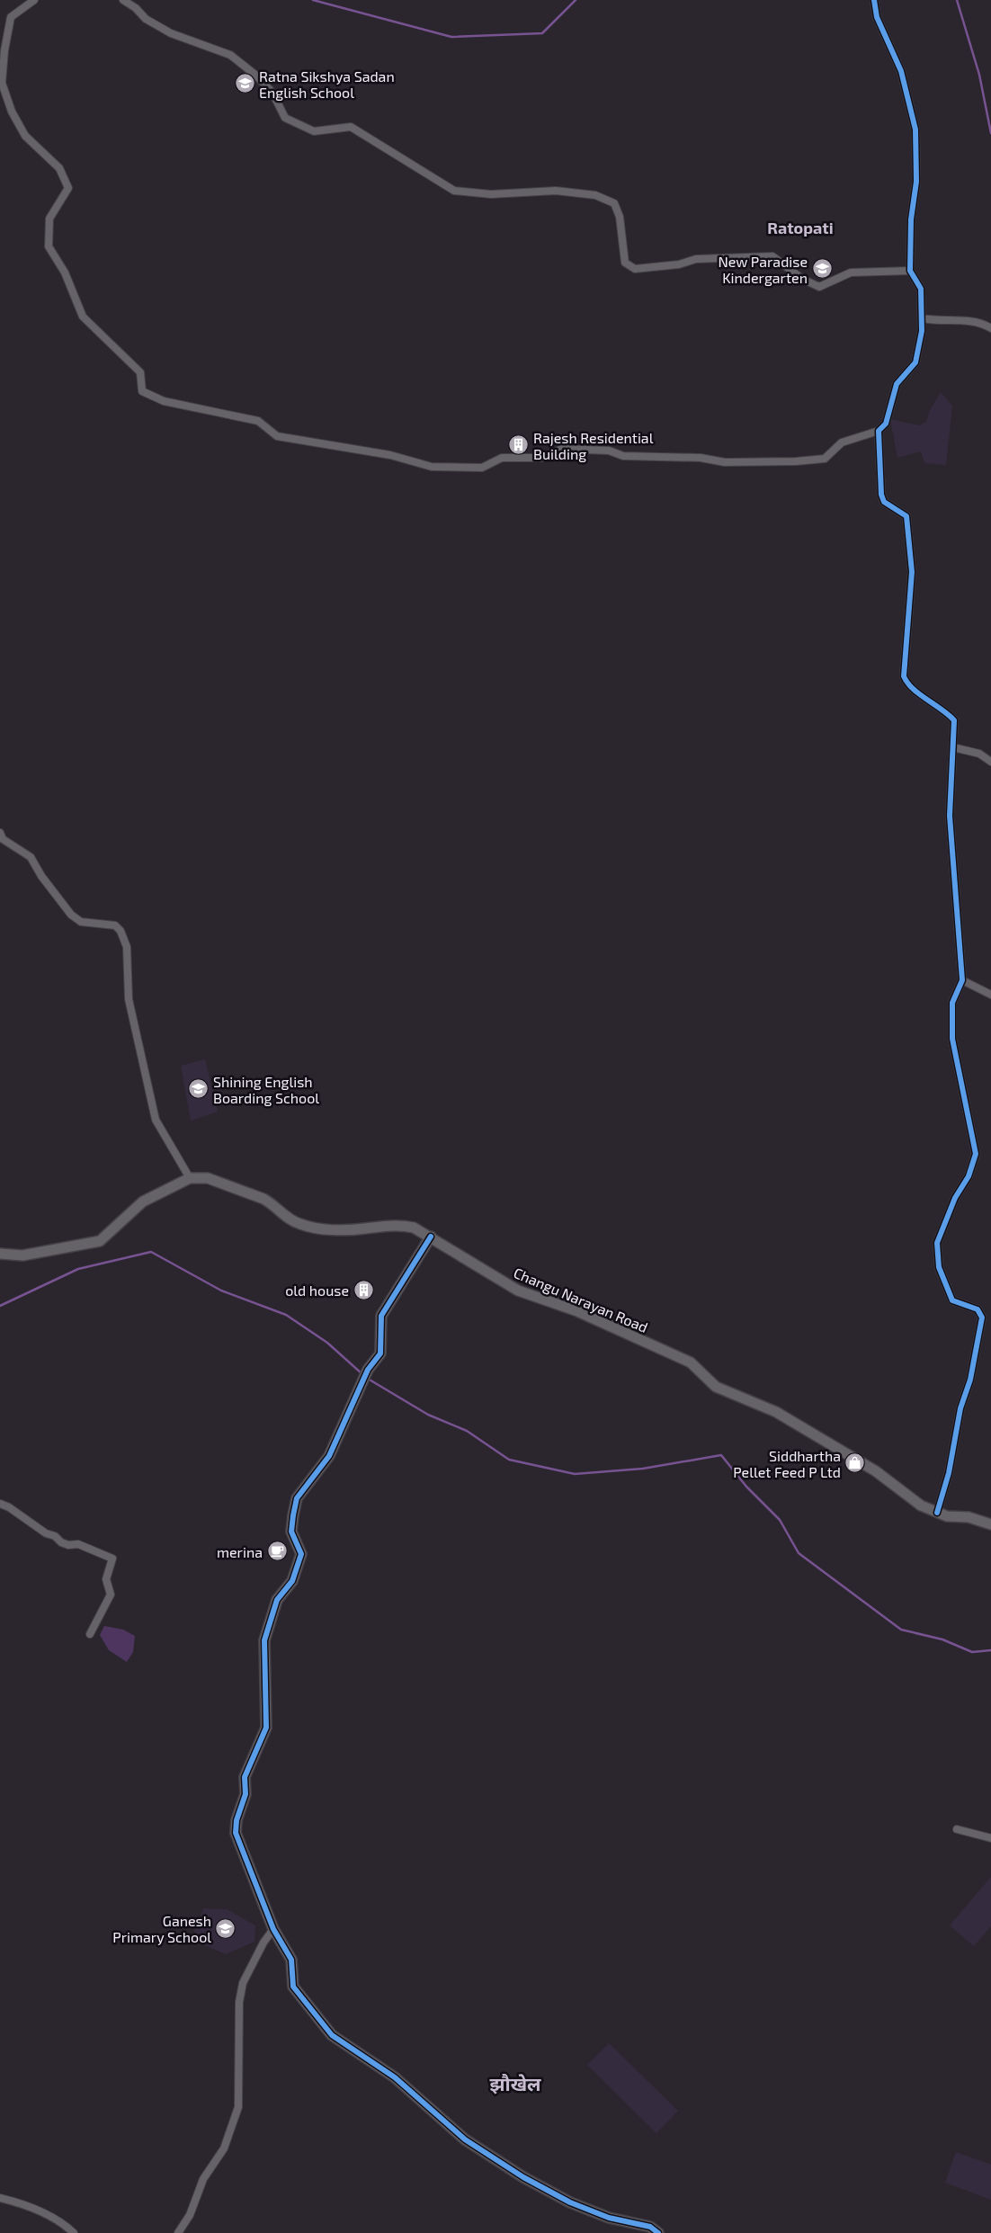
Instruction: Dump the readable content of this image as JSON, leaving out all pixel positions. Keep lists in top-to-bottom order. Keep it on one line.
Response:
{"streets":{"street":["Changu Narayan Road"]},"districts":["Ratopati","झौखेल"],"places":{"school or university":["Ratna Sikshya Sadan English School","New Paradise Kindergarten","Shining English Boarding School","Ganesh Primary School"],"building":["Rajesh Residential Building","old house"],"shop":["Siddhartha Pellet Feed P Ltd"],"cafe":["merina"]}}
